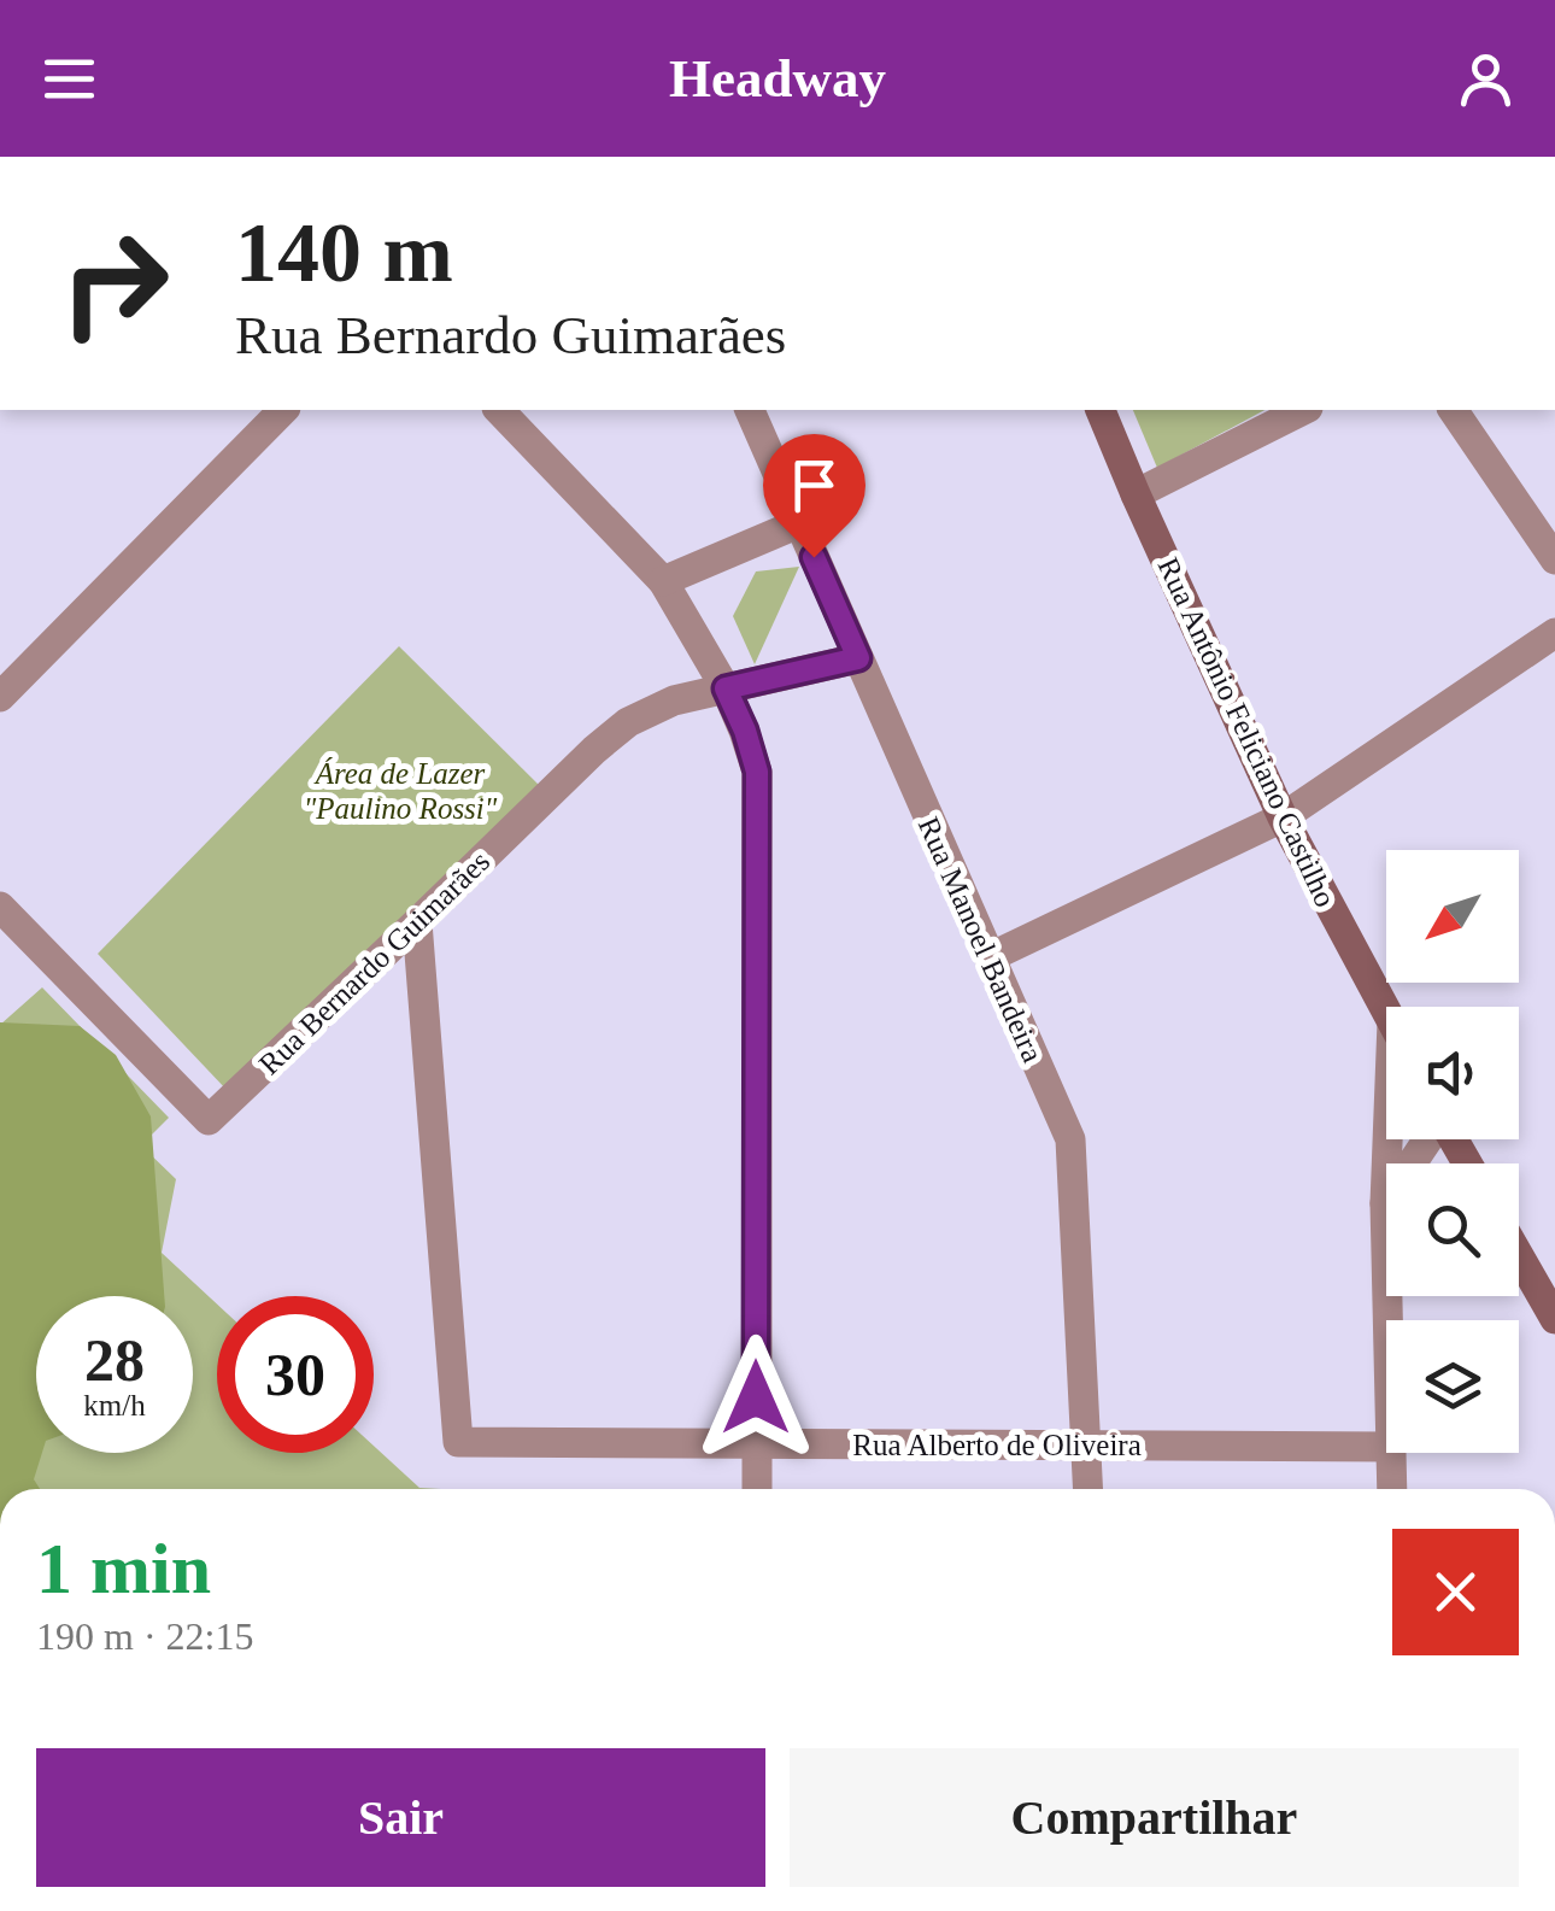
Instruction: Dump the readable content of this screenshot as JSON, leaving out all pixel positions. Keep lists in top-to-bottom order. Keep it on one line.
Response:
{"streets":{"street":["Rua Antônio Feliciano Castilho","Rua Manoel Bandeira","Rua Bernardo Guimarães","Rua Alberto de Oliveira"]},"crossings":[["Rua Manoel Bandeira","Rua Bernardo Guimarães"],["Rua Manoel Bandeira","Rua Alberto de Oliveira"],["Rua Bernardo Guimarães","Rua Alberto de Oliveira"]],"parks":["Área de Lazer \"Paulino Rossi\""],"north":"bottom left","page":{"header":"Headway","turn":["140 m","Rua Bernardo Guimarães"],"speed":"28 km/h","limit":"30","heading":["1 min","190 m · 22:15"],"buttons":["Sair","Compartilhar"]}}
